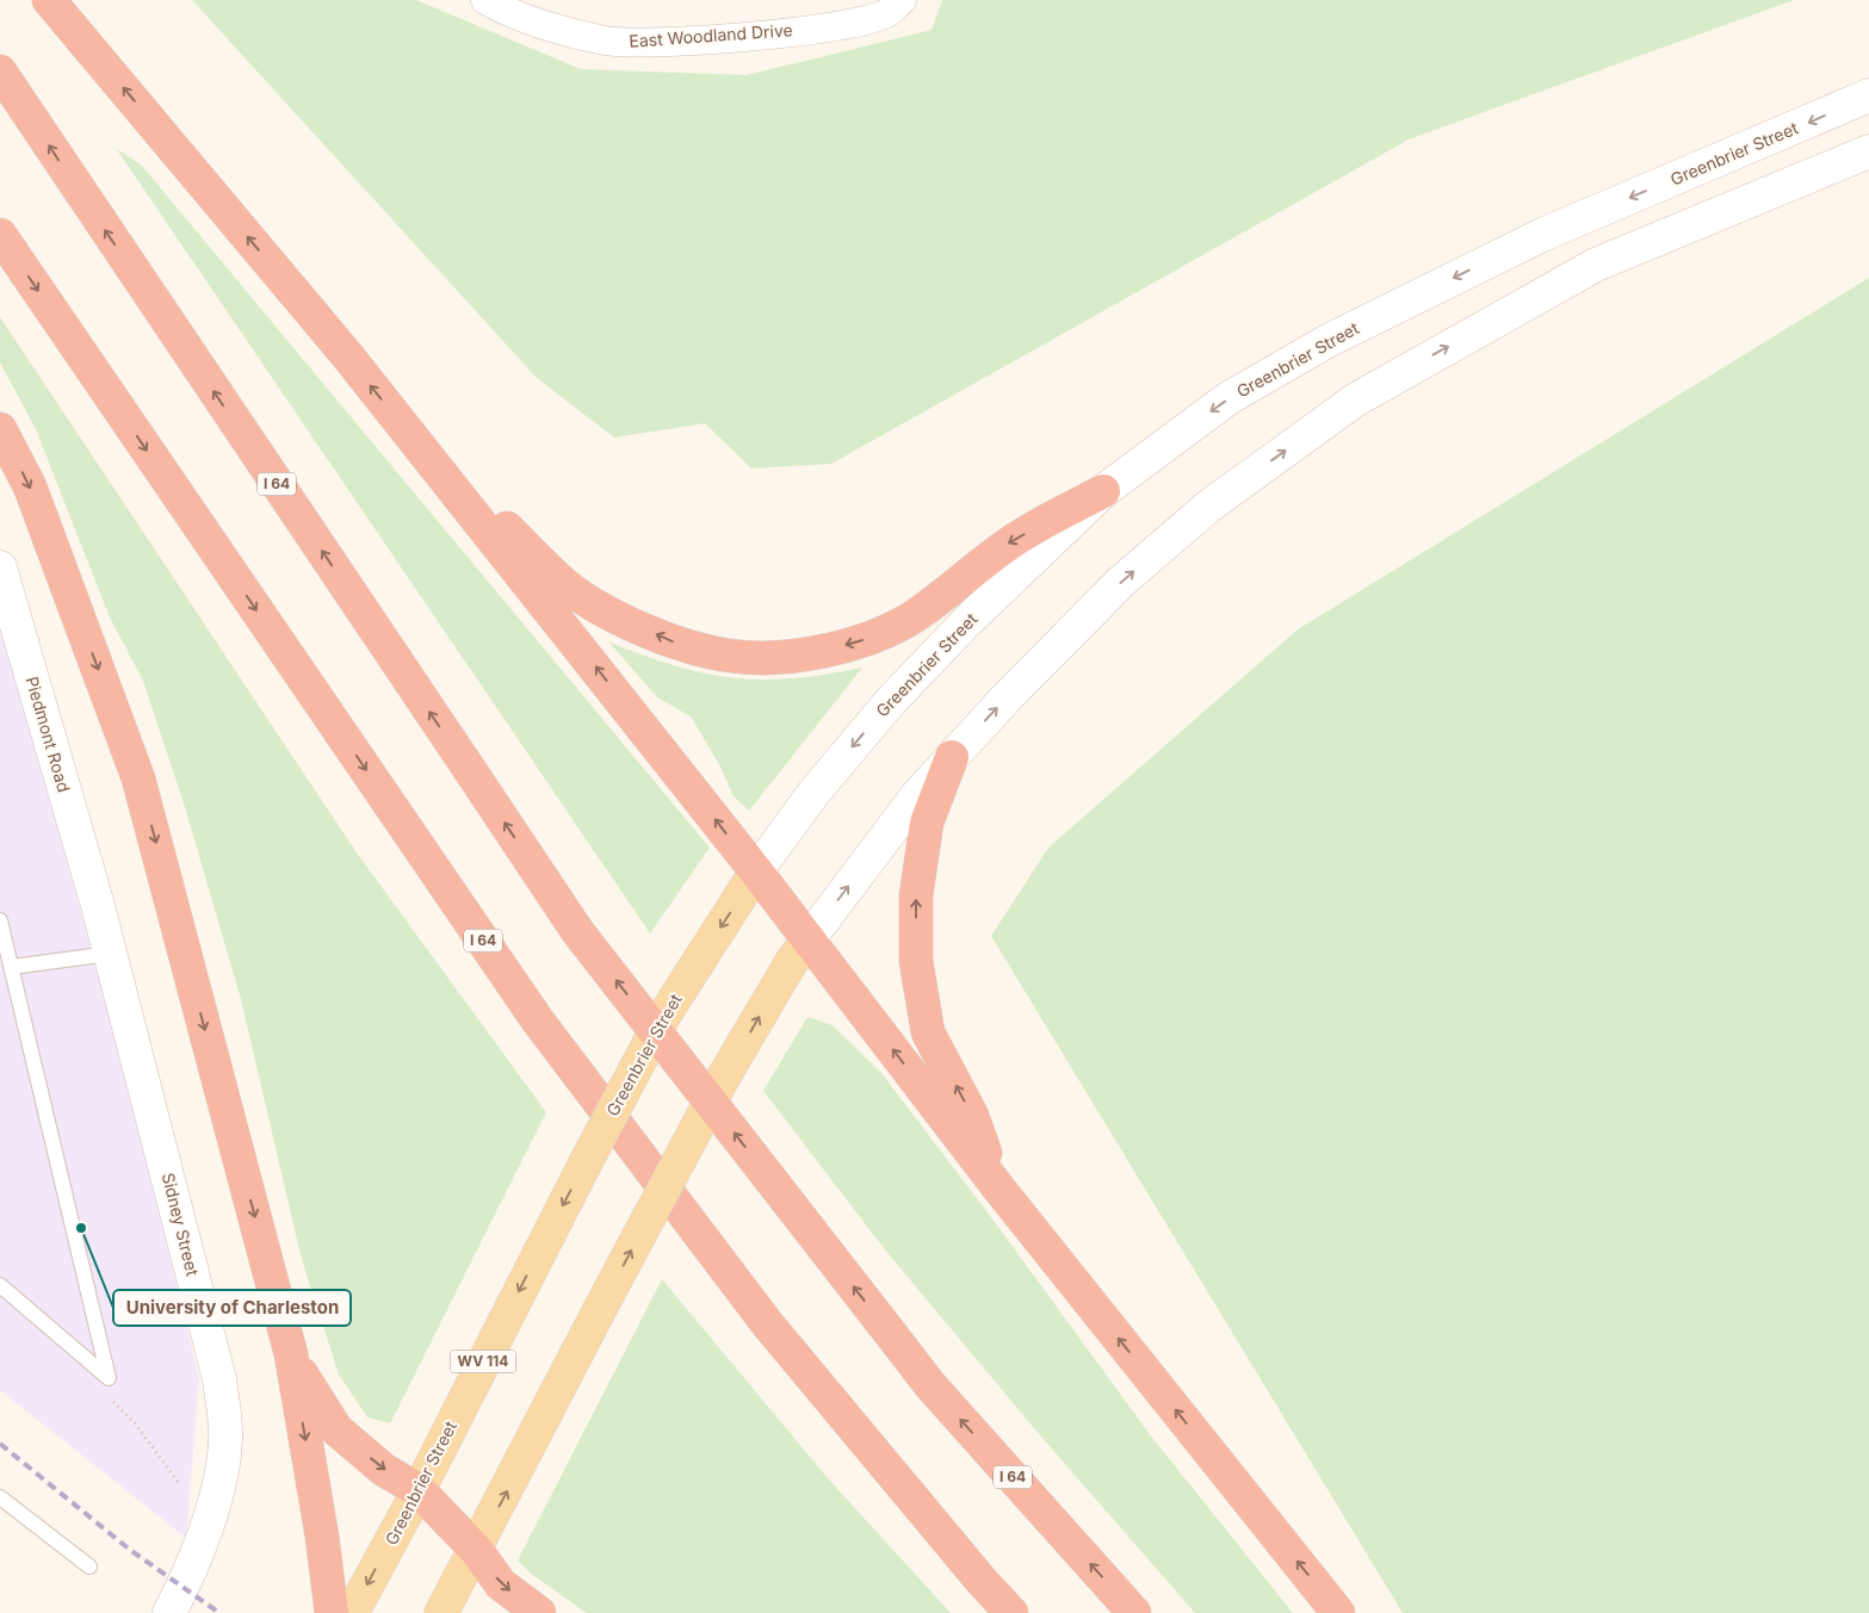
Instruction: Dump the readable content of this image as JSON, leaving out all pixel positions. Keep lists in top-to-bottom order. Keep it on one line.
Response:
{"streets":{"highway":["I 64"],"main road":["Greenbrier Street","Piedmont Road","Sidney Street","WV 114"],"street":["East Woodland Drive"]},"crossings":[["Piedmont Road","Sidney Street"]],"places":["University of Charleston"]}
